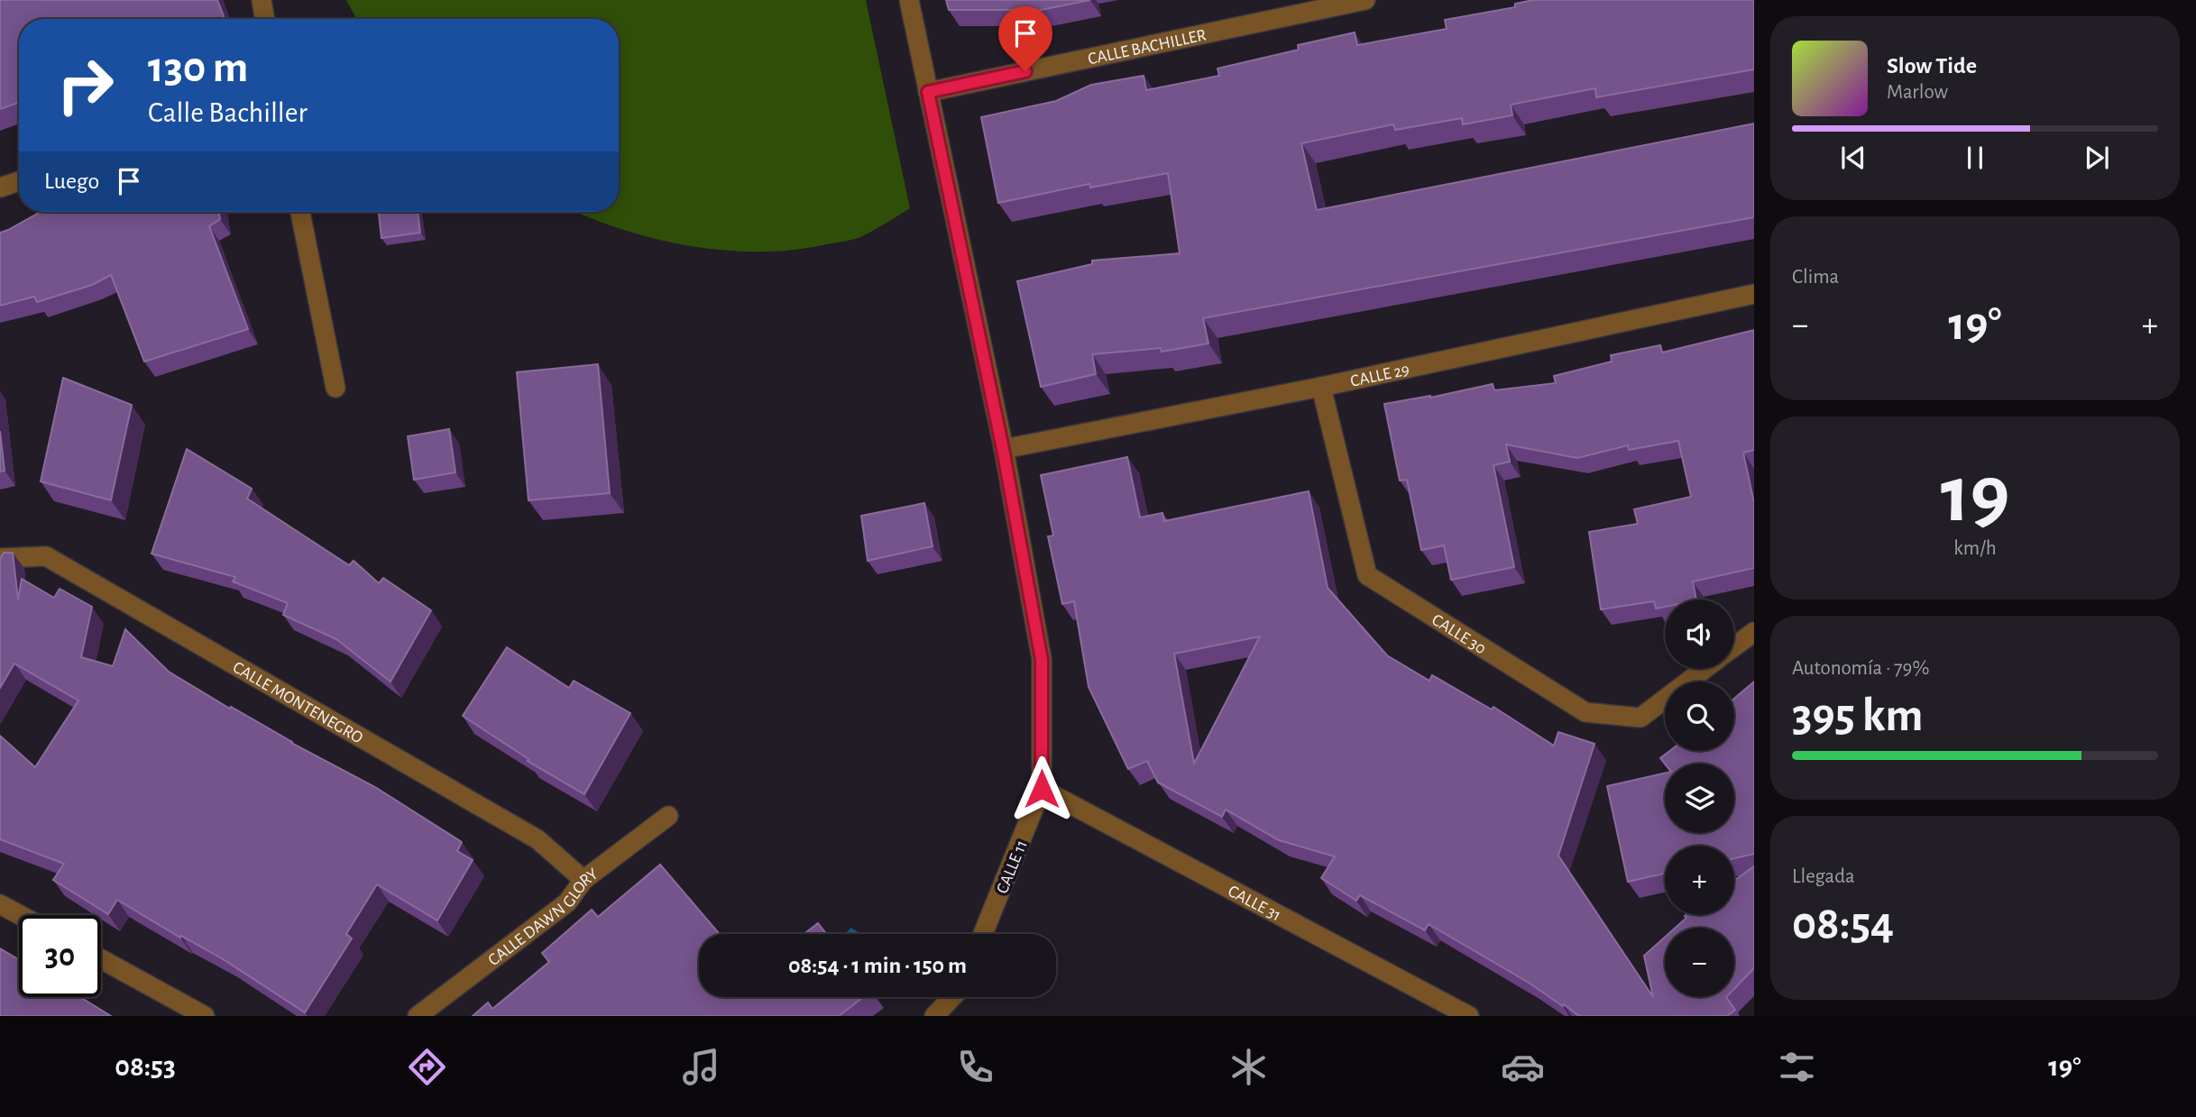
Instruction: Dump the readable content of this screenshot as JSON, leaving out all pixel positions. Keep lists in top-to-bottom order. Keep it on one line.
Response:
{"streets":{"street":["CALLE BACHILLER","CALLE 29","CALLE 30","CALLE MONTENEGRO","CALLE 11","CALLE 31","CALLE DAWN GLORY"]},"crossings":[["CALLE 29","CALLE 30"],["CALLE MONTENEGRO","CALLE DAWN GLORY"],["CALLE 11","CALLE 31"]],"page":{"turn":["130 m","Calle Bachiller"],"song":["Slow Tide","Marlow"],"then":"Luego","tile":["Clima",["19","km/h"],["Autonomía · 79%","395 km"],["Llegada","08:54"]],"heat":["−","19°","+"],"map_buttons":["+","−"],"limit":"30","trip":"08:54 · 1 min · 150 m","tabs":["08:53","19°"]}}
